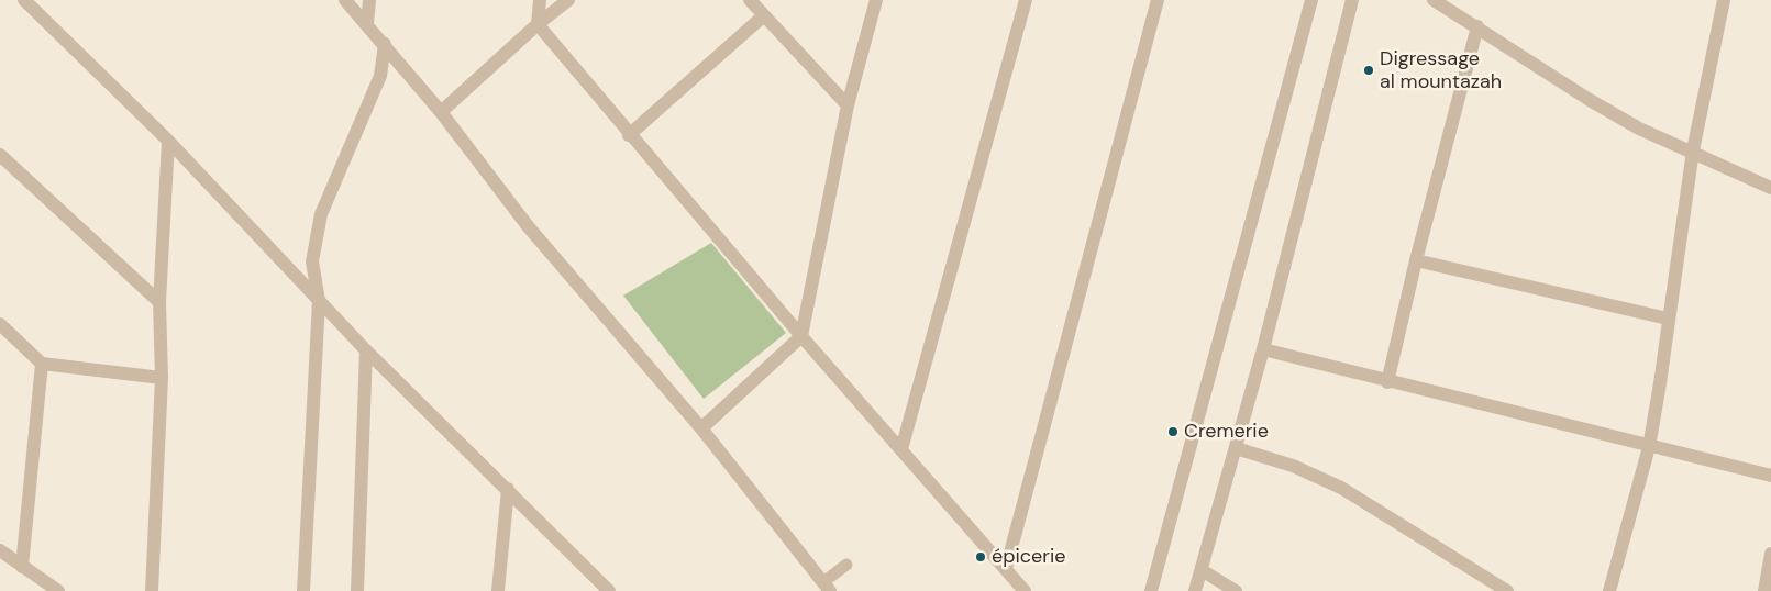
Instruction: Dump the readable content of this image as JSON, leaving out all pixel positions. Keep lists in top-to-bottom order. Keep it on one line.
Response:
{"places":["Digressage al mountazah","Cremerie","épicerie"]}
